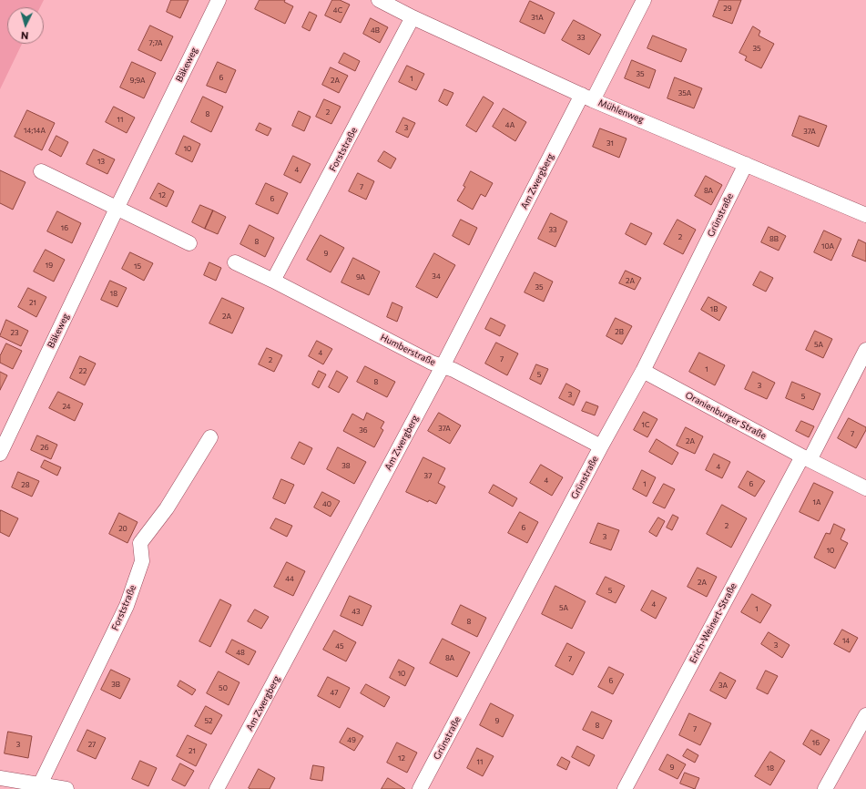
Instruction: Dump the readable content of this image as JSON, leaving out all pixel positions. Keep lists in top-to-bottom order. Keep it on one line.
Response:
{"streets":{"street":["Bäkeweg","Mühlenweg","Forststraße","Am Zwergberg","Grünstraße","Humberstraße","Oranienburger Straße","Erich-Weinert-Straße"]},"crossings":[["Mühlenweg","Forststraße"],["Mühlenweg","Am Zwergberg"],["Mühlenweg","Grünstraße"],["Forststraße","Humberstraße"],["Am Zwergberg","Humberstraße"],["Grünstraße","Humberstraße"],["Grünstraße","Oranienburger Straße"],["Oranienburger Straße","Erich-Weinert-Straße"]],"house_numbers":["29","4C","31A","4B","33","7;7A","35","35","6","1","9;9A","2A","35A","2","8","11","4A","3","14;14A","37A","31","10","13","4","7","8A","12","6","16","33","2","8B","8","10A","9","19","15","34","9A","2A","35","18","21","1B","2A","2B","23","5A","4","7","2","1","22","5","8","3","3","5","24","1C","37A","36","7","2A","26","38","4","37","4","1","6","28","1A","40","2","6","20","3","10","44","2A","5","4","5A","1","43","8","14","3","45","48","8A","7","10","6","3B","3A","50","47","52","9","8","7","49","16","3","27","21","12","11","9","18"],"north":"bottom"}
